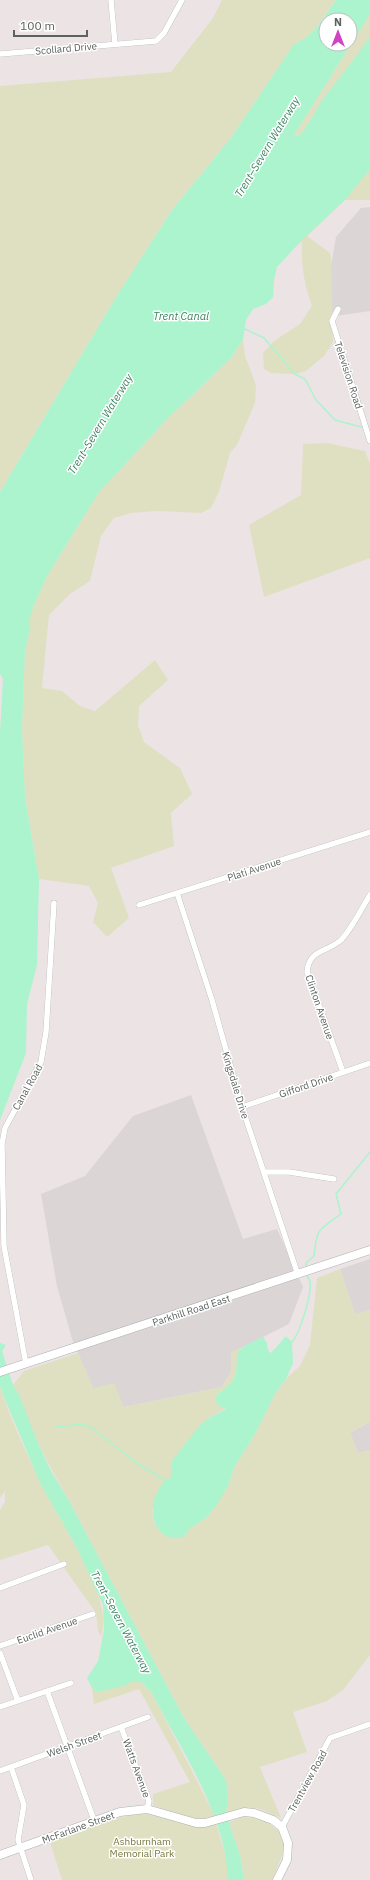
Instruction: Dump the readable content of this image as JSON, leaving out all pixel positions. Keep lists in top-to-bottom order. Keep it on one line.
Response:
{"streets":{"main road":["Parkhill Road East","McFarlane Street"],"street":["Scollard Drive","Television Road","Plati Avenue","Clinton Avenue","Kingsdale Drive","Gifford Drive","Canal Road","Euclid Avenue","Welsh Street","Watts Avenue","Trentview Road"]},"crossings":[["Plati Avenue","Kingsdale Drive"],["Clinton Avenue","Gifford Drive"],["Kingsdale Drive","Gifford Drive"],["Kingsdale Drive","Parkhill Road East"],["Canal Road","Parkhill Road East"],["Welsh Street","Watts Avenue"],["Watts Avenue","McFarlane Street"],["Trentview Road","McFarlane Street"]],"water":["Trent–Severn Waterway","Trent Canal"],"parks":["Ashburnham Memorial Park"],"scale_bar":"100 m","north":"top"}
